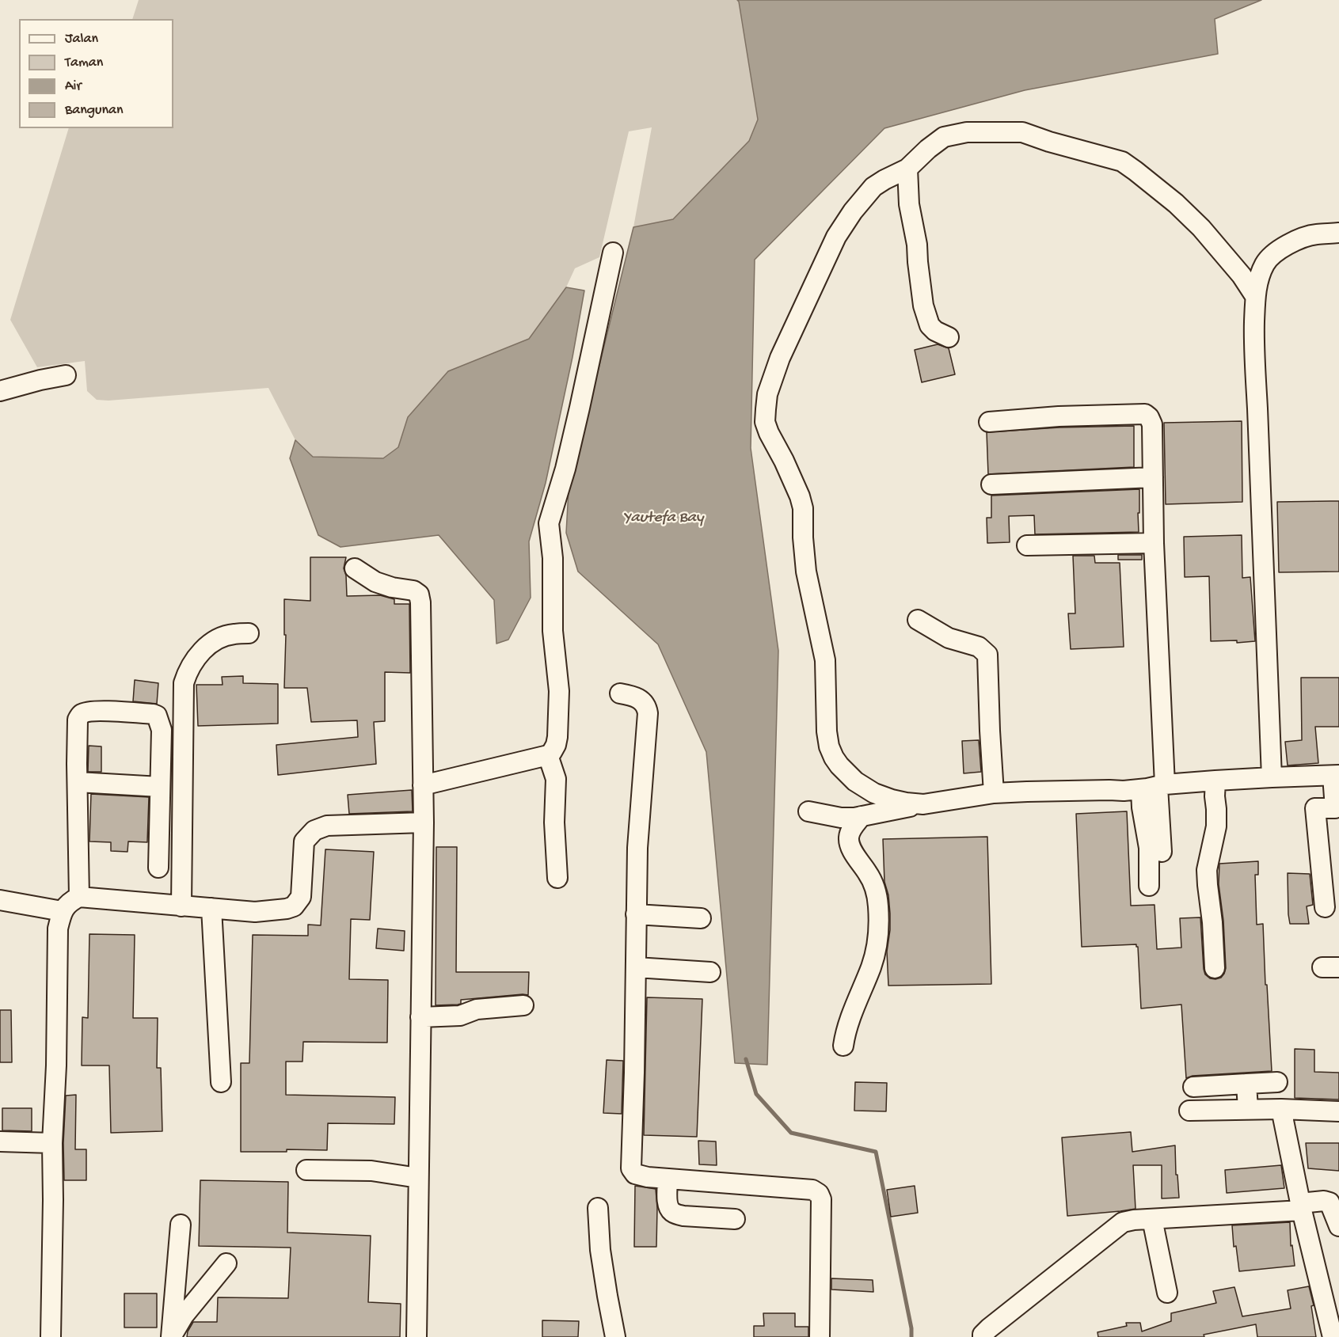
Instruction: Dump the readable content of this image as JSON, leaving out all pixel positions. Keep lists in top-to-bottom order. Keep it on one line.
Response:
{"water":["Yautefa Bay"],"legend":["Jalan","Taman","Air","Bangunan"]}
